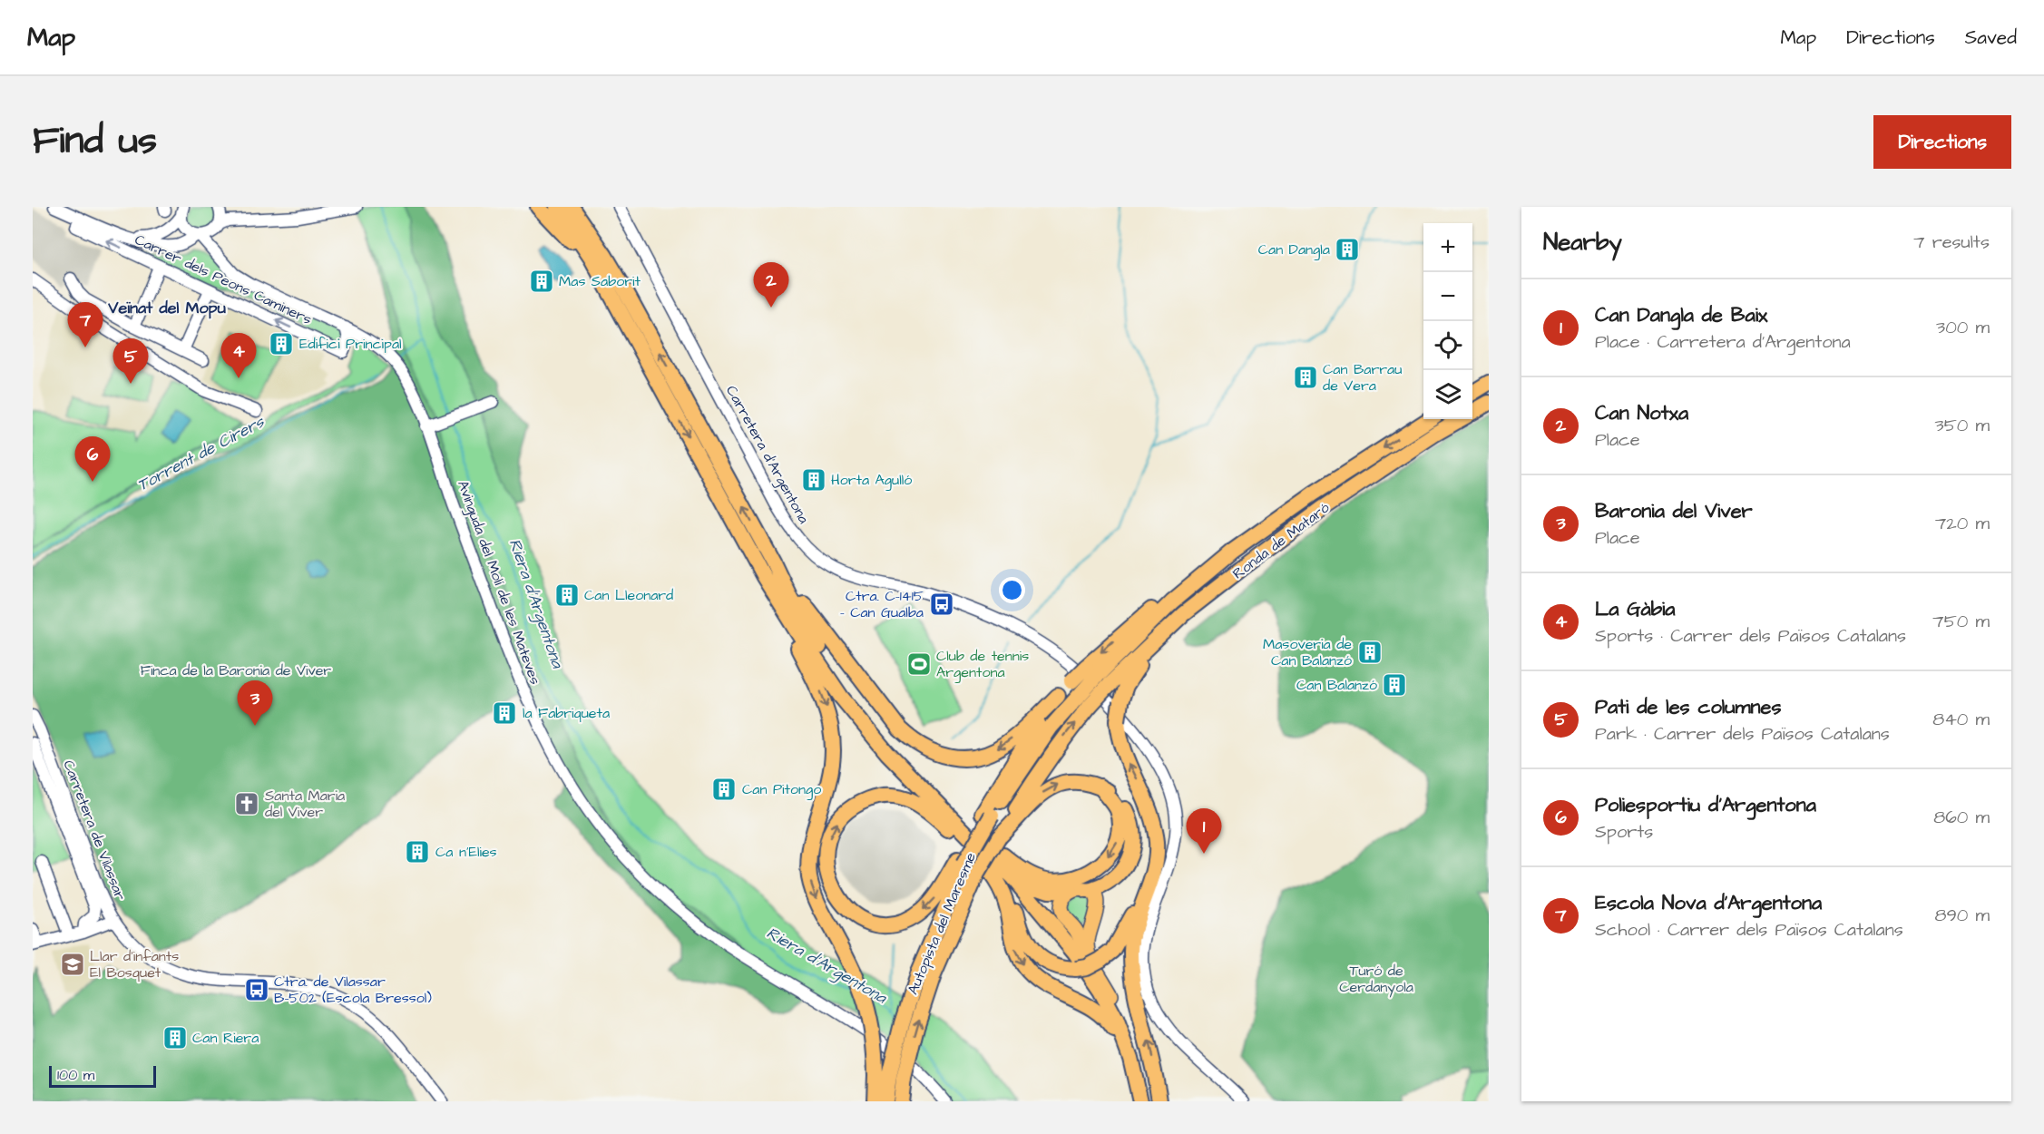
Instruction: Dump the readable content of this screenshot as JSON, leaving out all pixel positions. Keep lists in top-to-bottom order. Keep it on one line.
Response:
{"streets":{"highway":["Ronda de Mataró","Autopista del Maresme"],"street":["Carrer dels Peons Caminers","Carretera d'Argentona","Avinguda del Molí de les Mateves","Carretera de Vilassar"]},"crossings":[["Carrer dels Peons Caminers","Avinguda del Molí de les Mateves"],["Ronda de Mataró","Autopista del Maresme"]],"districts":["Veïnat del Mopu"],"water":["Torrent de Cirers","Riera d'Argentona"],"parks":["Finca de la Baronia de Viver","Turó de Cerdanyola"],"places":{"building":["Can Dangla","Mas Saborit","Edifici Principal","Can Barrau de Vera","Horta Agulló","Can Lleonard","Masoveria de Can Balanzó","Can Balanzó","la Fabriqueta","Can Pitongo","Ca n'Elies","Can Riera"],"bus stop":["Ctra. C-1415 - Can Gualba","Ctra. de Vilassar B-502 (Escola Bressol)"],"sports":["Club de tennis Argentona"],"church":["Santa Maria del Viver"],"school or university":["Llar d'infants El Bosquet"]},"scale_bar":"100 m","page":{"header":"Map","nav":["Map","Directions","Saved"],"title":"Find us","buttons":"Directions","heading":["Nearby","7 results"],"map_buttons":["+","−"],"pins":["2","7","4","5","6","3","1"],"list":[{"mark":"1","name":"Can Dangla de Baix","note":"Place · Carretera d'Argentona","value":"300 m"},{"mark":"2","name":"Can Notxa","note":"Place","value":"350 m"},{"mark":"3","name":"Baronia del Viver","note":"Place","value":"720 m"},{"mark":"4","name":"La Gàbia","note":"Sports · Carrer dels Països Catalans","value":"750 m"},{"mark":"5","name":"Pati de les columnes","note":"Park · Carrer dels Països Catalans","value":"840 m"},{"mark":"6","name":"Poliesportiu d'Argentona","note":"Sports","value":"860 m"},{"mark":"7","name":"Escola Nova d'Argentona","note":"School · Carrer dels Països Catalans","value":"890 m"}],"scale":"100 m"}}
